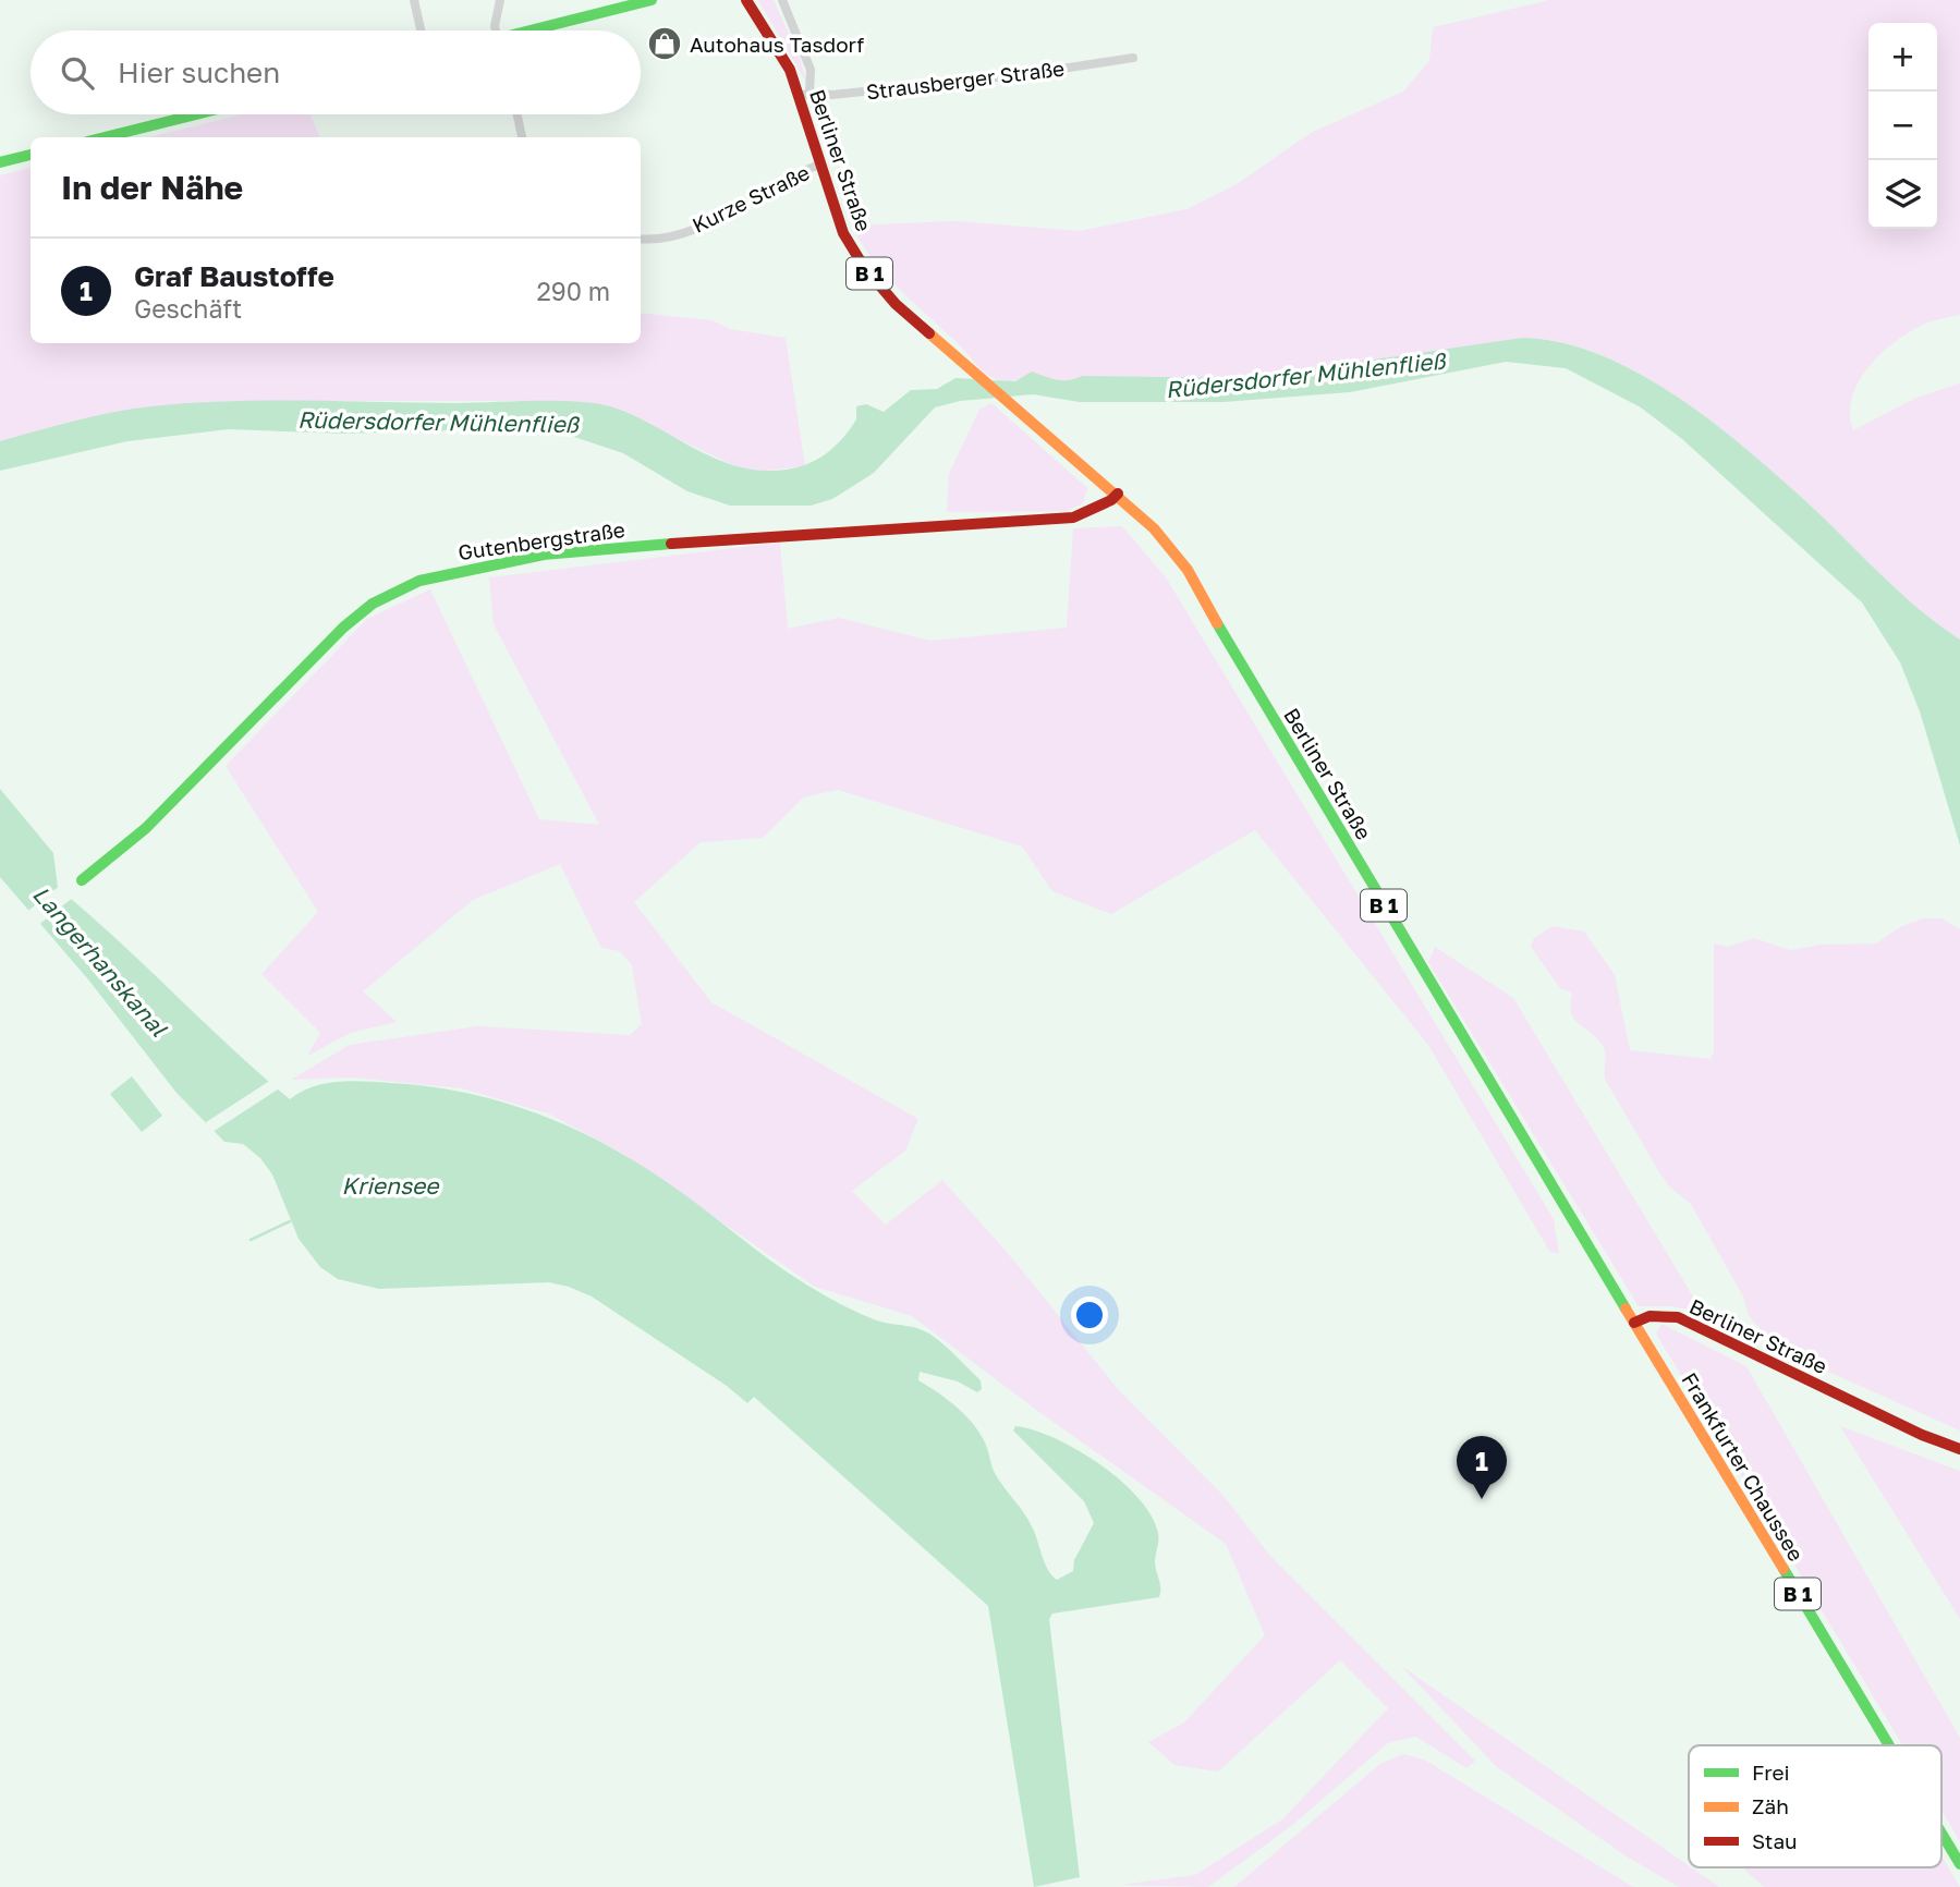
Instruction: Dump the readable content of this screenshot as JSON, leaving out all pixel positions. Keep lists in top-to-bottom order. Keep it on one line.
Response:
{"streets":{"main road":["Berliner Straße","B 1","Gutenbergstraße","Frankfurter Chaussee"],"street":["Strausberger Straße","Kurze Straße"]},"crossings":[["Strausberger Straße","Berliner Straße"],["Berliner Straße","Kurze Straße"],["Berliner Straße","Gutenbergstraße"],["Berliner Straße","Frankfurter Chaussee"]],"water":["Rüdersdorfer Mühlenfließ","Langerhanskanal","Kriensee"],"places":{"shop":["Autohaus Tasdorf"]},"legend":["Frei","Zäh","Stau"],"page":{"map_buttons":["+","−"],"search":"Hier suchen","heading":"In der Nähe","list":[{"mark":"1","name":"Graf Baustoffe","note":"Geschäft","value":"290 m"}],"pins":"1"}}
